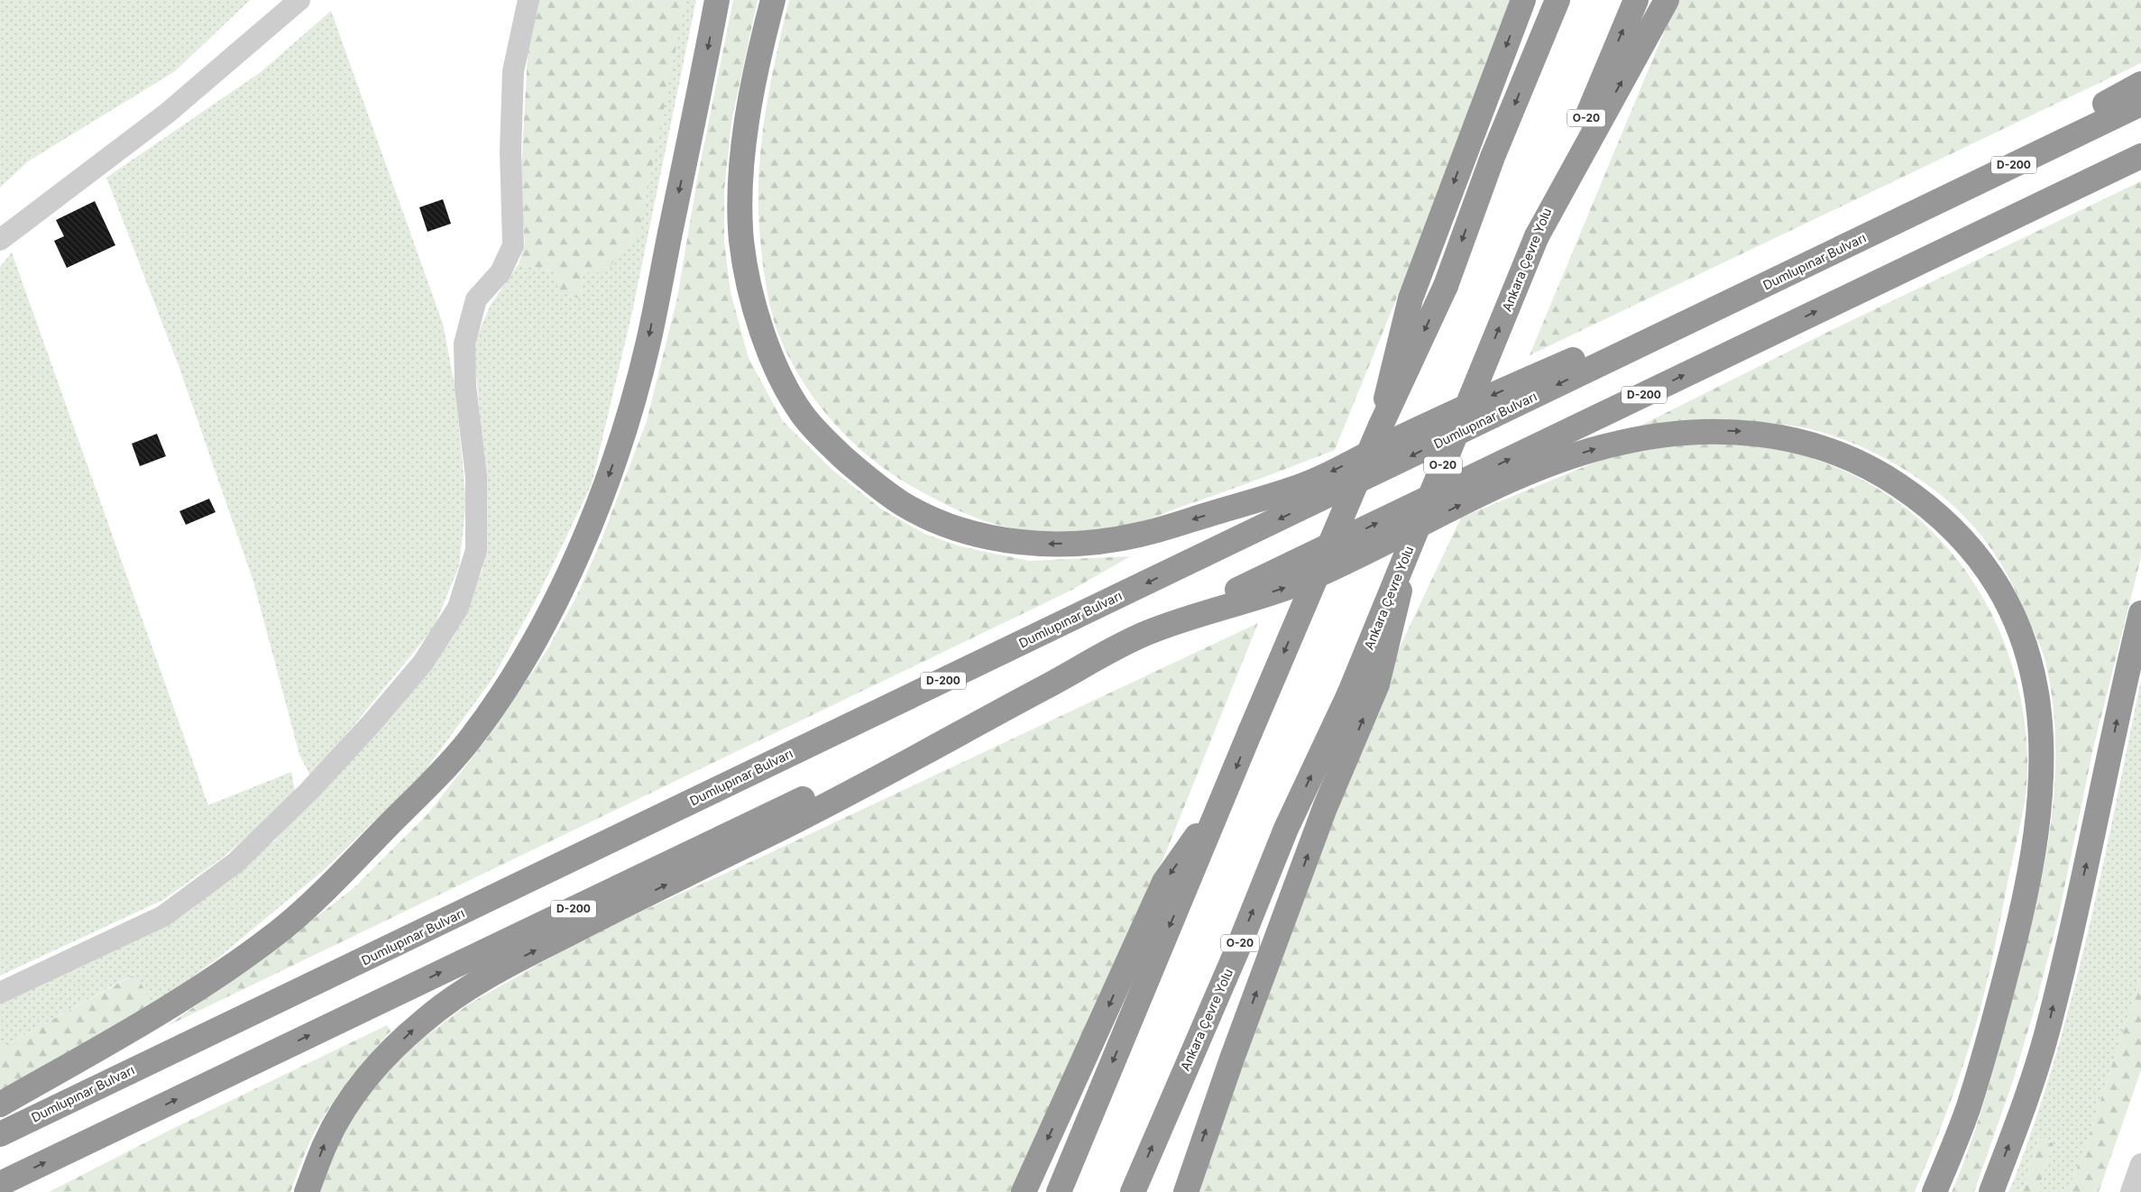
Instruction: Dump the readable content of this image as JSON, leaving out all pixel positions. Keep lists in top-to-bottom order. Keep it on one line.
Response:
{"streets":{"highway":["O-20","D-200","Ankara Çevre Yolu","Dumlupınar Bulvarı"]}}
